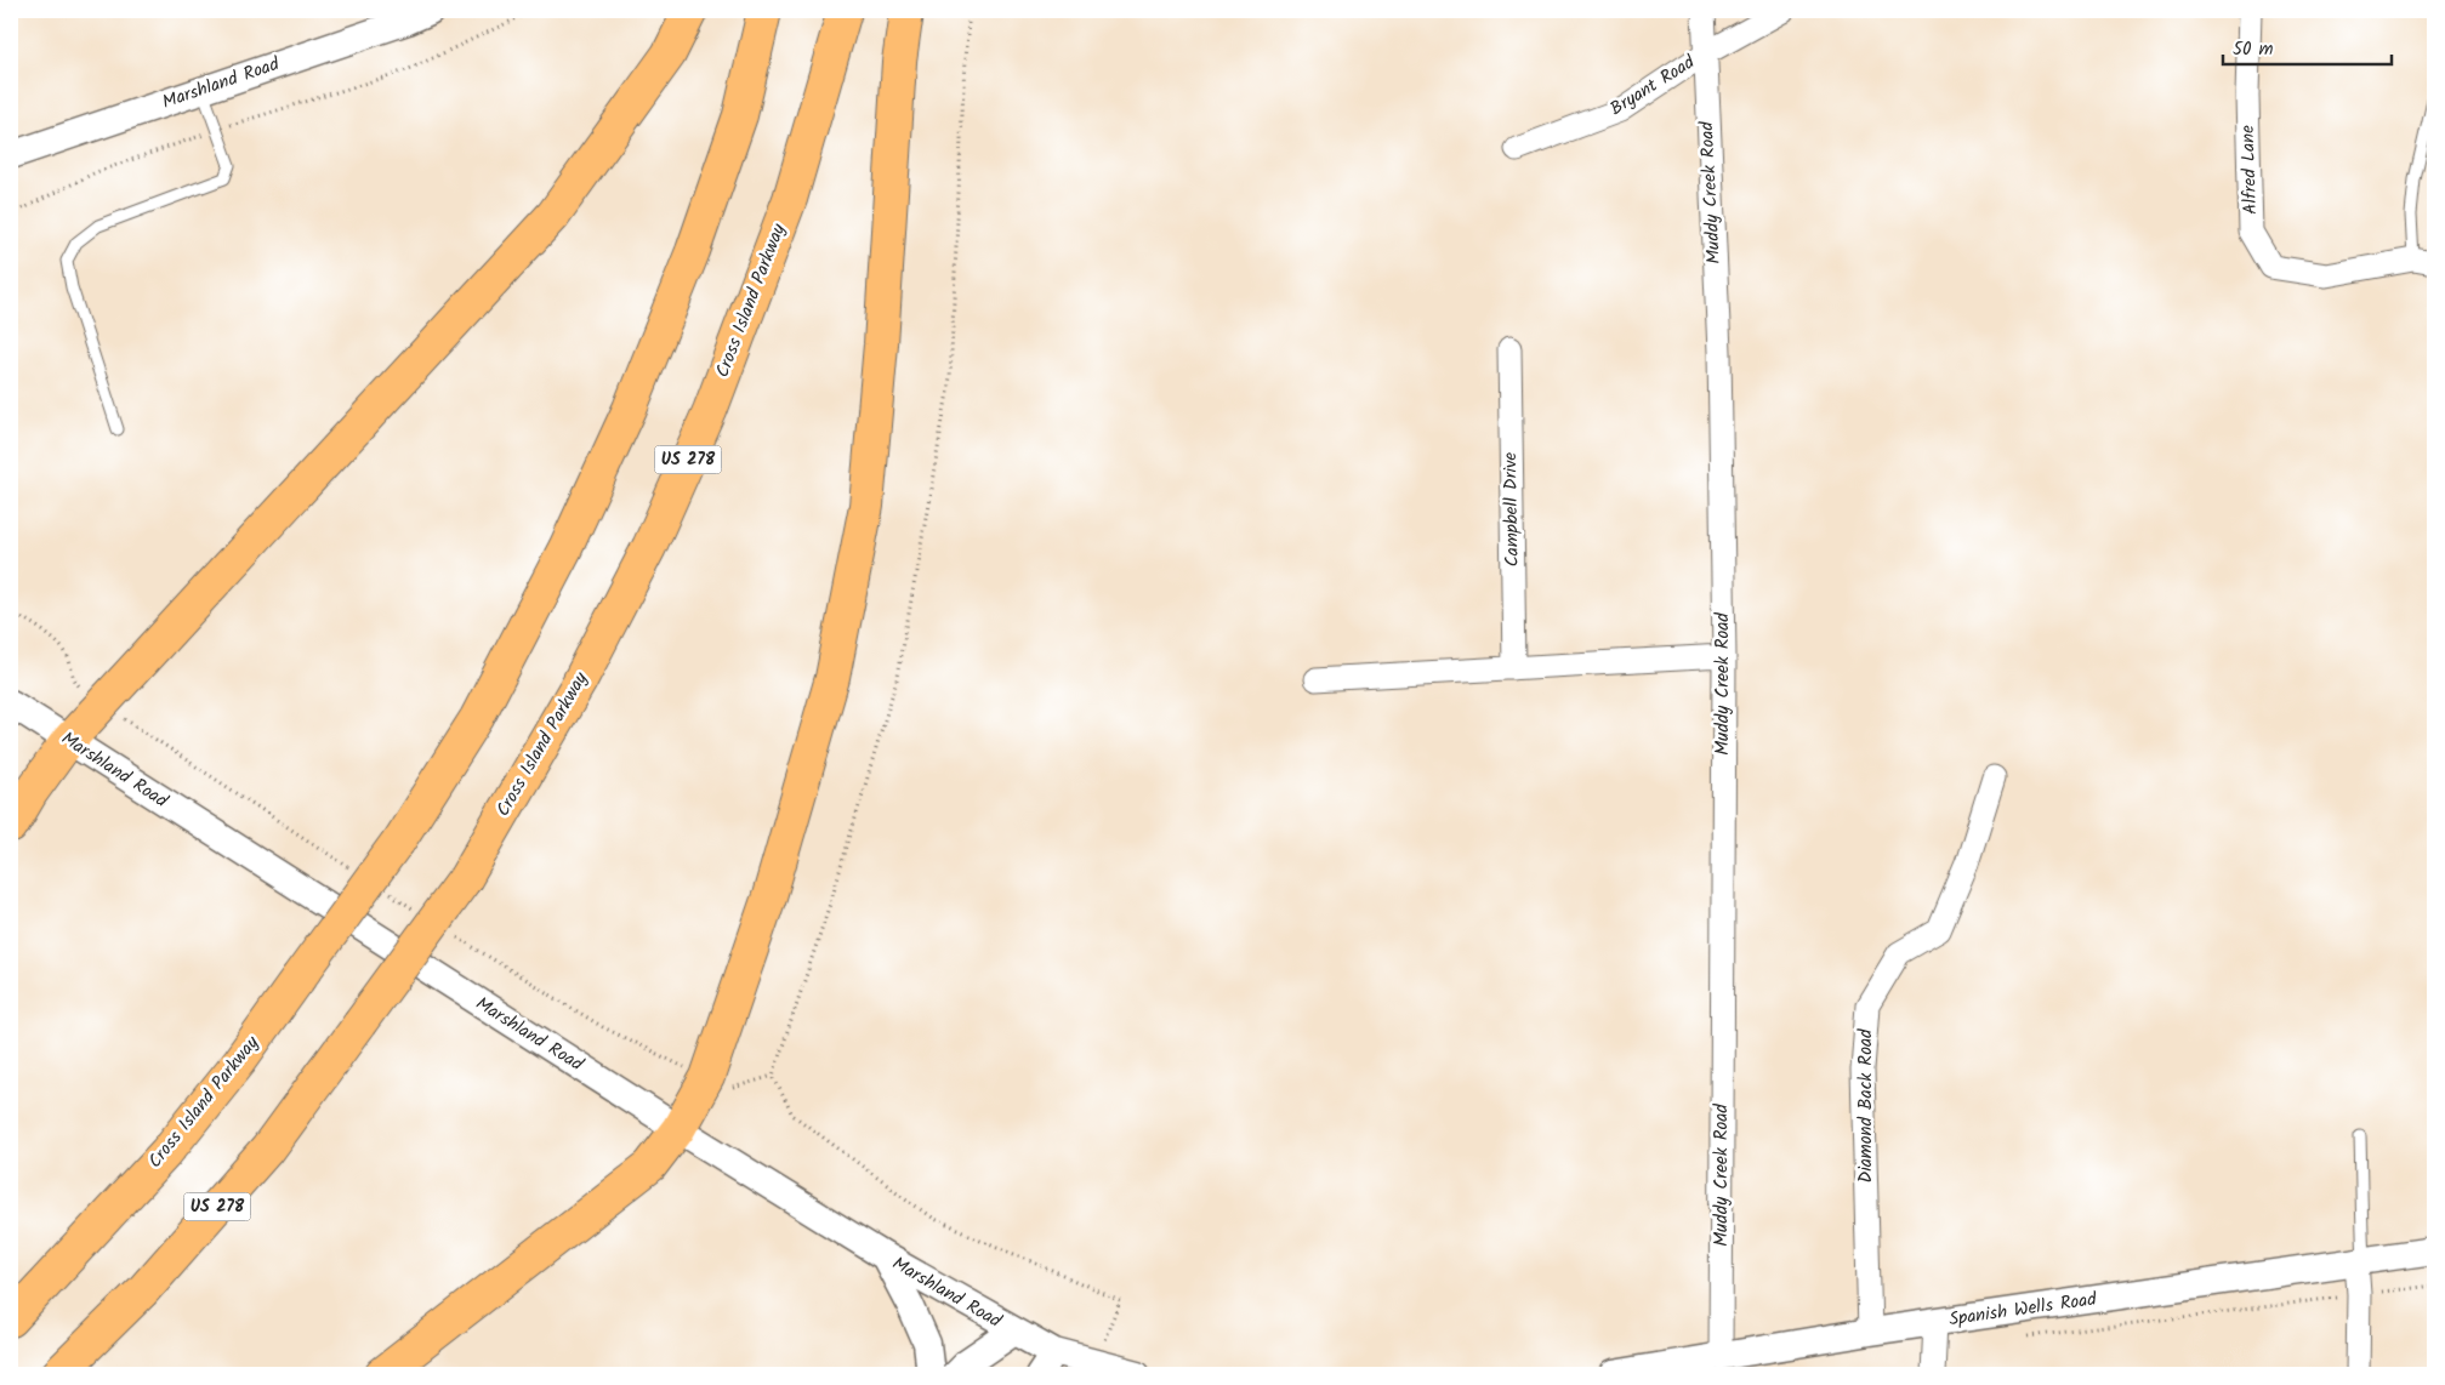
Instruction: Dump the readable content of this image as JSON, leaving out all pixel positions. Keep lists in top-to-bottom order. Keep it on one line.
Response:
{"streets":{"highway":["Cross Island Parkway","US 278"],"street":["Marshland Road","Bryant Road","Alfred Lane","Muddy Creek Road","Campbell Drive","Diamond Back Road","Spanish Wells Road"]},"crossings":[["Bryant Road","Muddy Creek Road"],["Muddy Creek Road","Spanish Wells Road"],["Diamond Back Road","Spanish Wells Road"]],"scale_bar":"50 m"}
